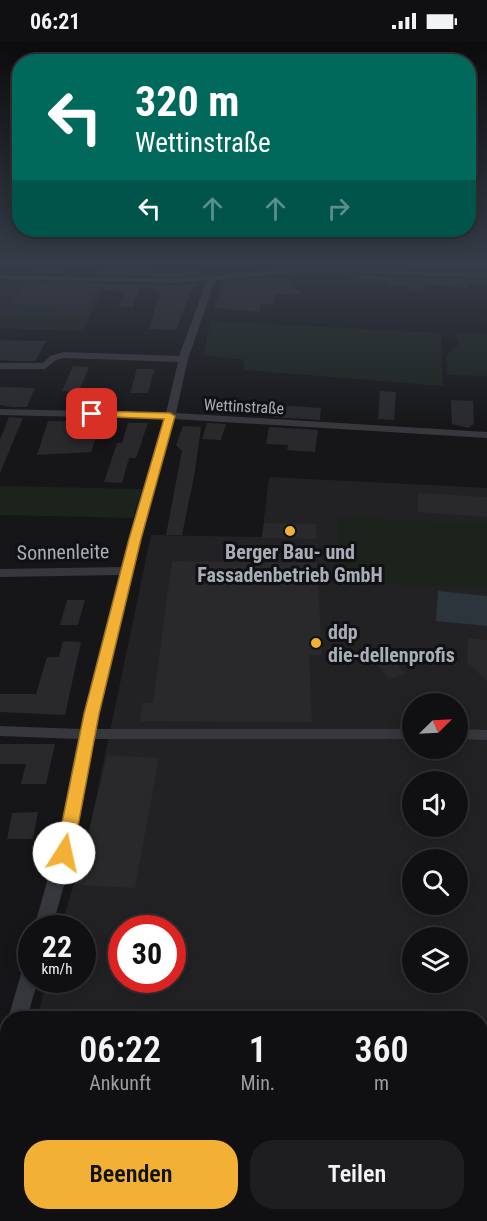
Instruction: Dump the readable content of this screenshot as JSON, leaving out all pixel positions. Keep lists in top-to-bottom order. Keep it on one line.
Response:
{"streets":{"street":["Wettinstraße","Sonnenleite"]},"places":["Berger Bau- und Fassadenbetrieb GmbH","ddp die-dellenprofis"],"north":"top right","page":{"status":"06:21","turn":["320 m","Wettinstraße"],"speed":"22 km/h","limit":"30","eta":["06:22","Ankunft","1","Min.","360","m"],"buttons":["Beenden","Teilen"]}}
